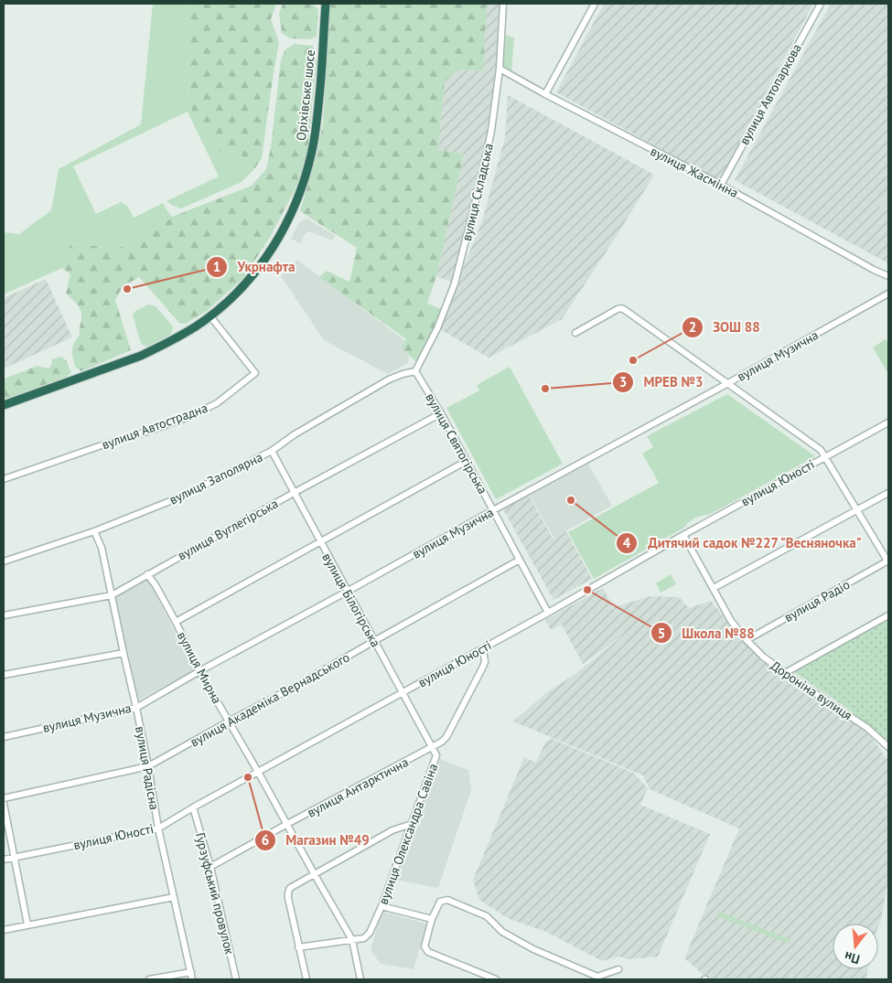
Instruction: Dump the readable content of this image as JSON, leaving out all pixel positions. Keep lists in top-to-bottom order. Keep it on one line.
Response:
{"streets":{"highway":["Оріхівське шосе"],"street":["вулиця Автопаркова","вулиця Жасмінна","вулиця Складська","вулиця Музична","вулиця Автострадна","вулиця Святогірська","вулиця Заполярна","вулиця Юності","вулиця Вуглегірська","вулиця Білогірська","вулиця Радіо","вулиця Мирна","Дороніна вулиця","вулиця Академіка Вернадського","вулиця Радісна","вулиця Антарктична","вулиця Олександра Савіна","Гурзуфський провулок"]},"crossings":[["вулиця Автопаркова","вулиця Жасмінна"],["Оріхівське шосе","вулиця Автострадна"],["вулиця Жасмінна","вулиця Складська"],["вулиця Складська","вулиця Святогірська"],["вулиця Складська","вулиця Заполярна"],["вулиця Музична","вулиця Святогірська"],["вулиця Музична","вулиця Білогірська"],["вулиця Музична","вулиця Мирна"],["вулиця Музична","вулиця Радісна"],["вулиця Святогірська","вулиця Заполярна"],["вулиця Святогірська","вулиця Юності"],["вулиця Святогірська","вулиця Вуглегірська"],["вулиця Святогірська","вулиця Академіка Вернадського"],["вулиця Заполярна","вулиця Білогірська"],["вулиця Заполярна","вулиця Радісна"],["вулиця Юності","вулиця Білогірська"],["вулиця Юності","вулиця Мирна"],["вулиця Юності","Дороніна вулиця"],["вулиця Юності","вулиця Радісна"],["вулиця Юності","вулиця Олександра Савіна"],["вулиця Юності","Гурзуфський провулок"],["вулиця Вуглегірська","вулиця Білогірська"],["вулиця Вуглегірська","вулиця Мирна"],["вулиця Вуглегірська","вулиця Радісна"],["вулиця Білогірська","вулиця Академіка Вернадського"],["вулиця Білогірська","вулиця Антарктична"],["вулиця Білогірська","вулиця Олександра Савіна"],["вулиця Радіо","Дороніна вулиця"],["вулиця Мирна","вулиця Академіка Вернадського"],["вулиця Мирна","вулиця Антарктична"],["вулиця Мирна","вулиця Олександра Савіна"],["вулиця Академіка Вернадського","вулиця Радісна"],["вулиця Антарктична","вулиця Олександра Савіна"],["вулиця Антарктична","Гурзуфський провулок"]],"places":["Укрнафта","ЗОШ 88","МРЕВ №3","Дитячий садок №227 \"Весняночка\"","Школа №88","Магазин №49"],"north":"bottom"}
